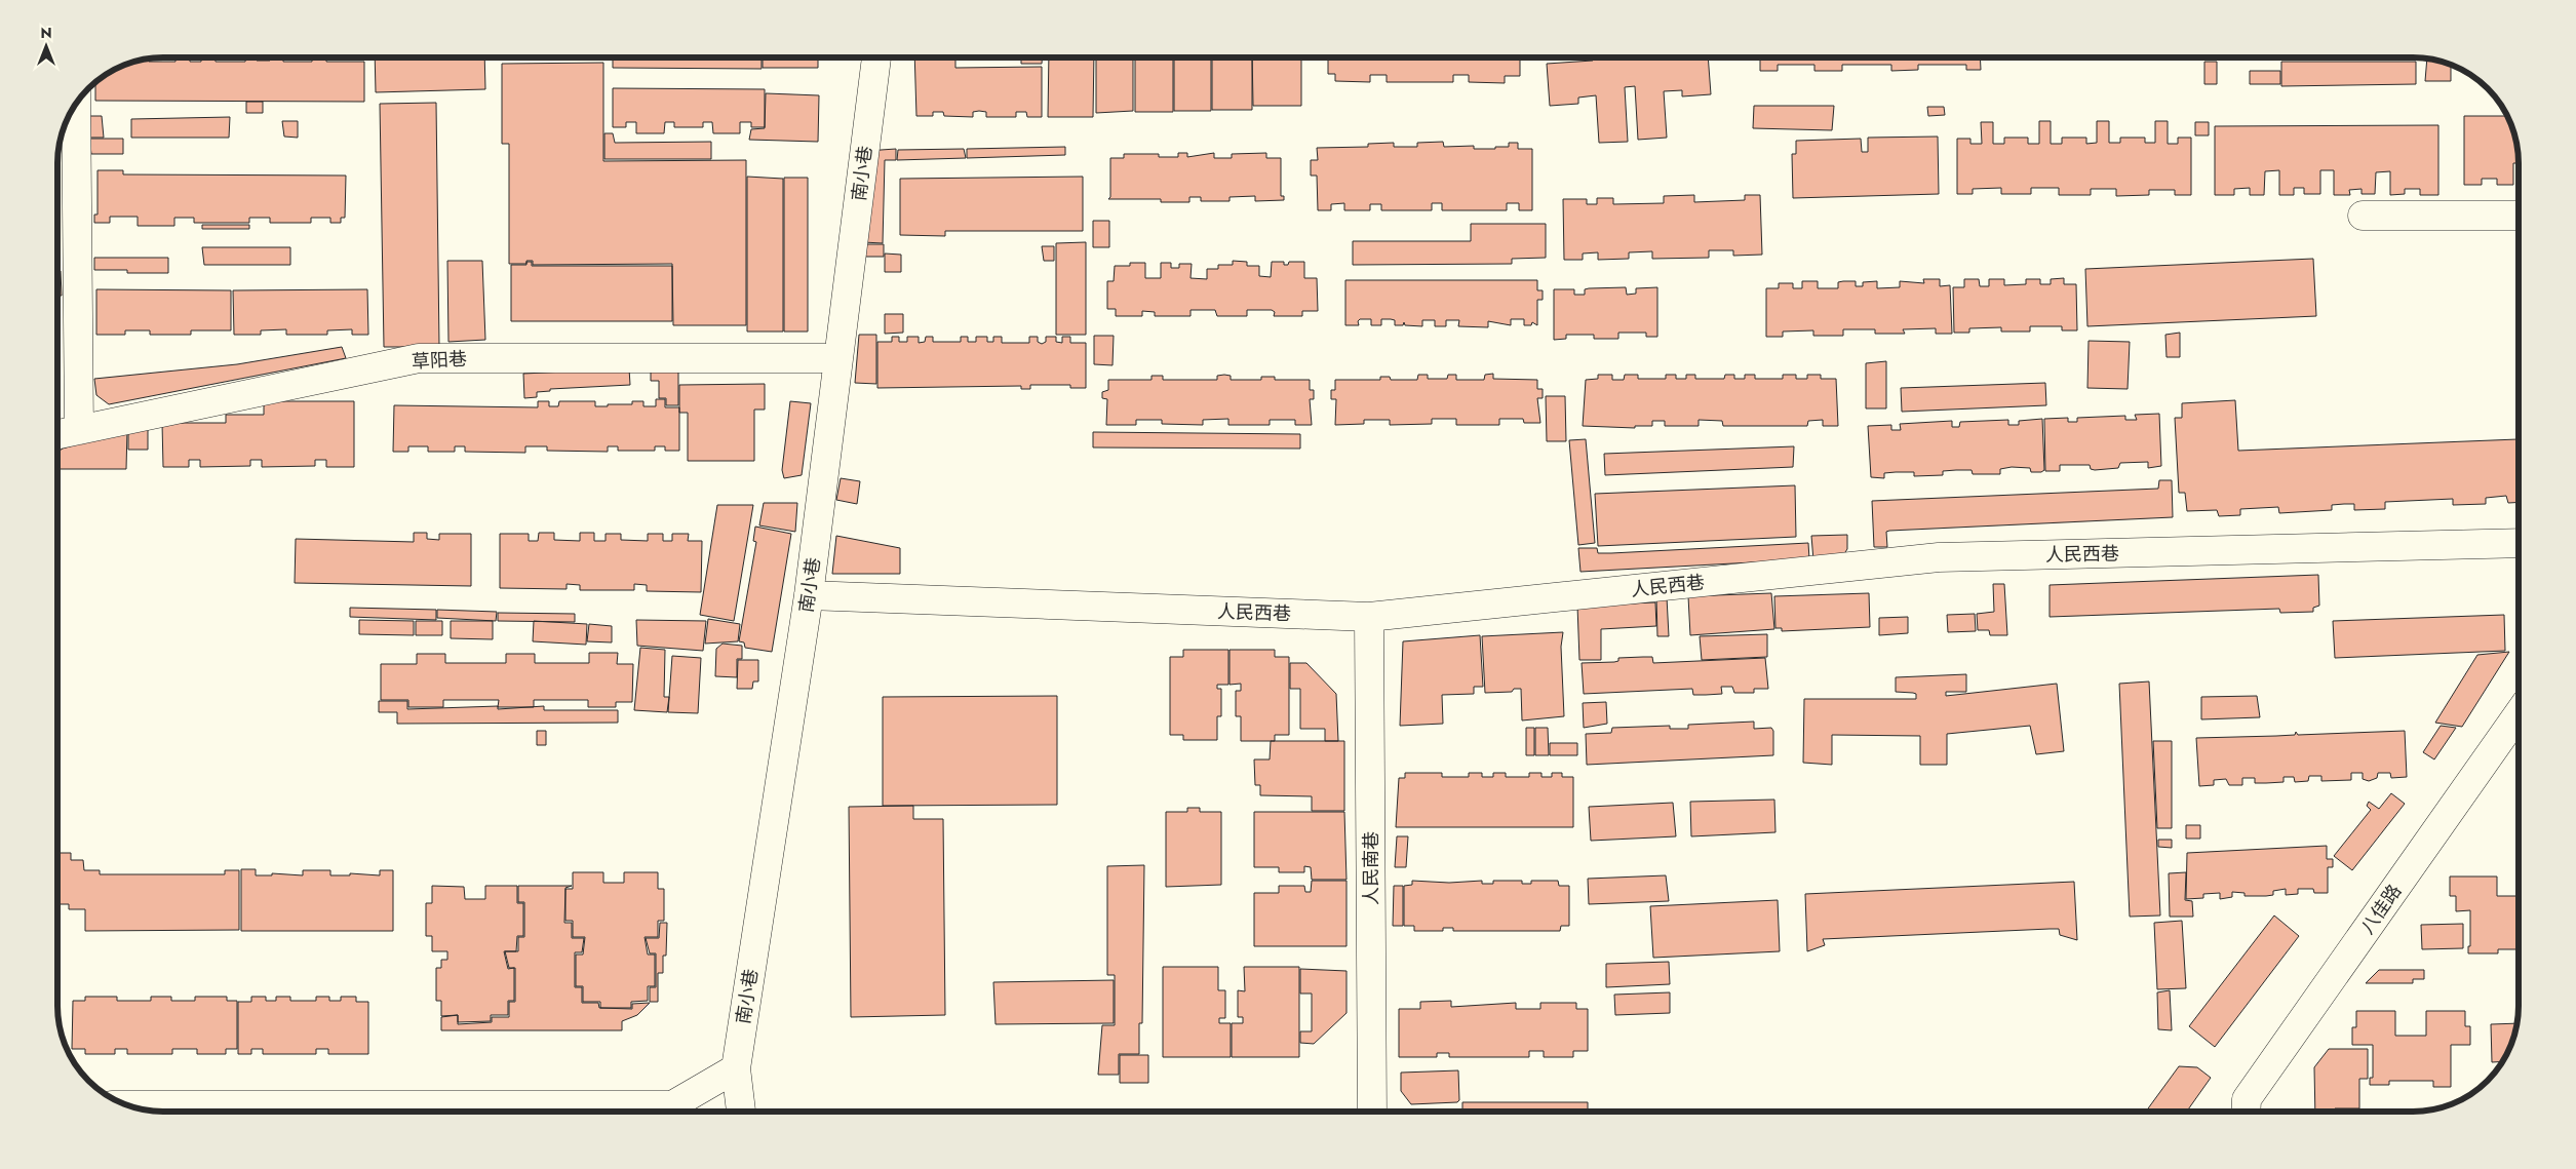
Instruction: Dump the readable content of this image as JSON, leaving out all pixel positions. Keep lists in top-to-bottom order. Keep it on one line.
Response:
{"streets":{"street":["南小巷","草阳巷","人民西巷","人民南巷","八佳路"]},"crossings":[["南小巷","草阳巷"],["南小巷","人民西巷"],["人民西巷","人民南巷"]],"north":"top"}
